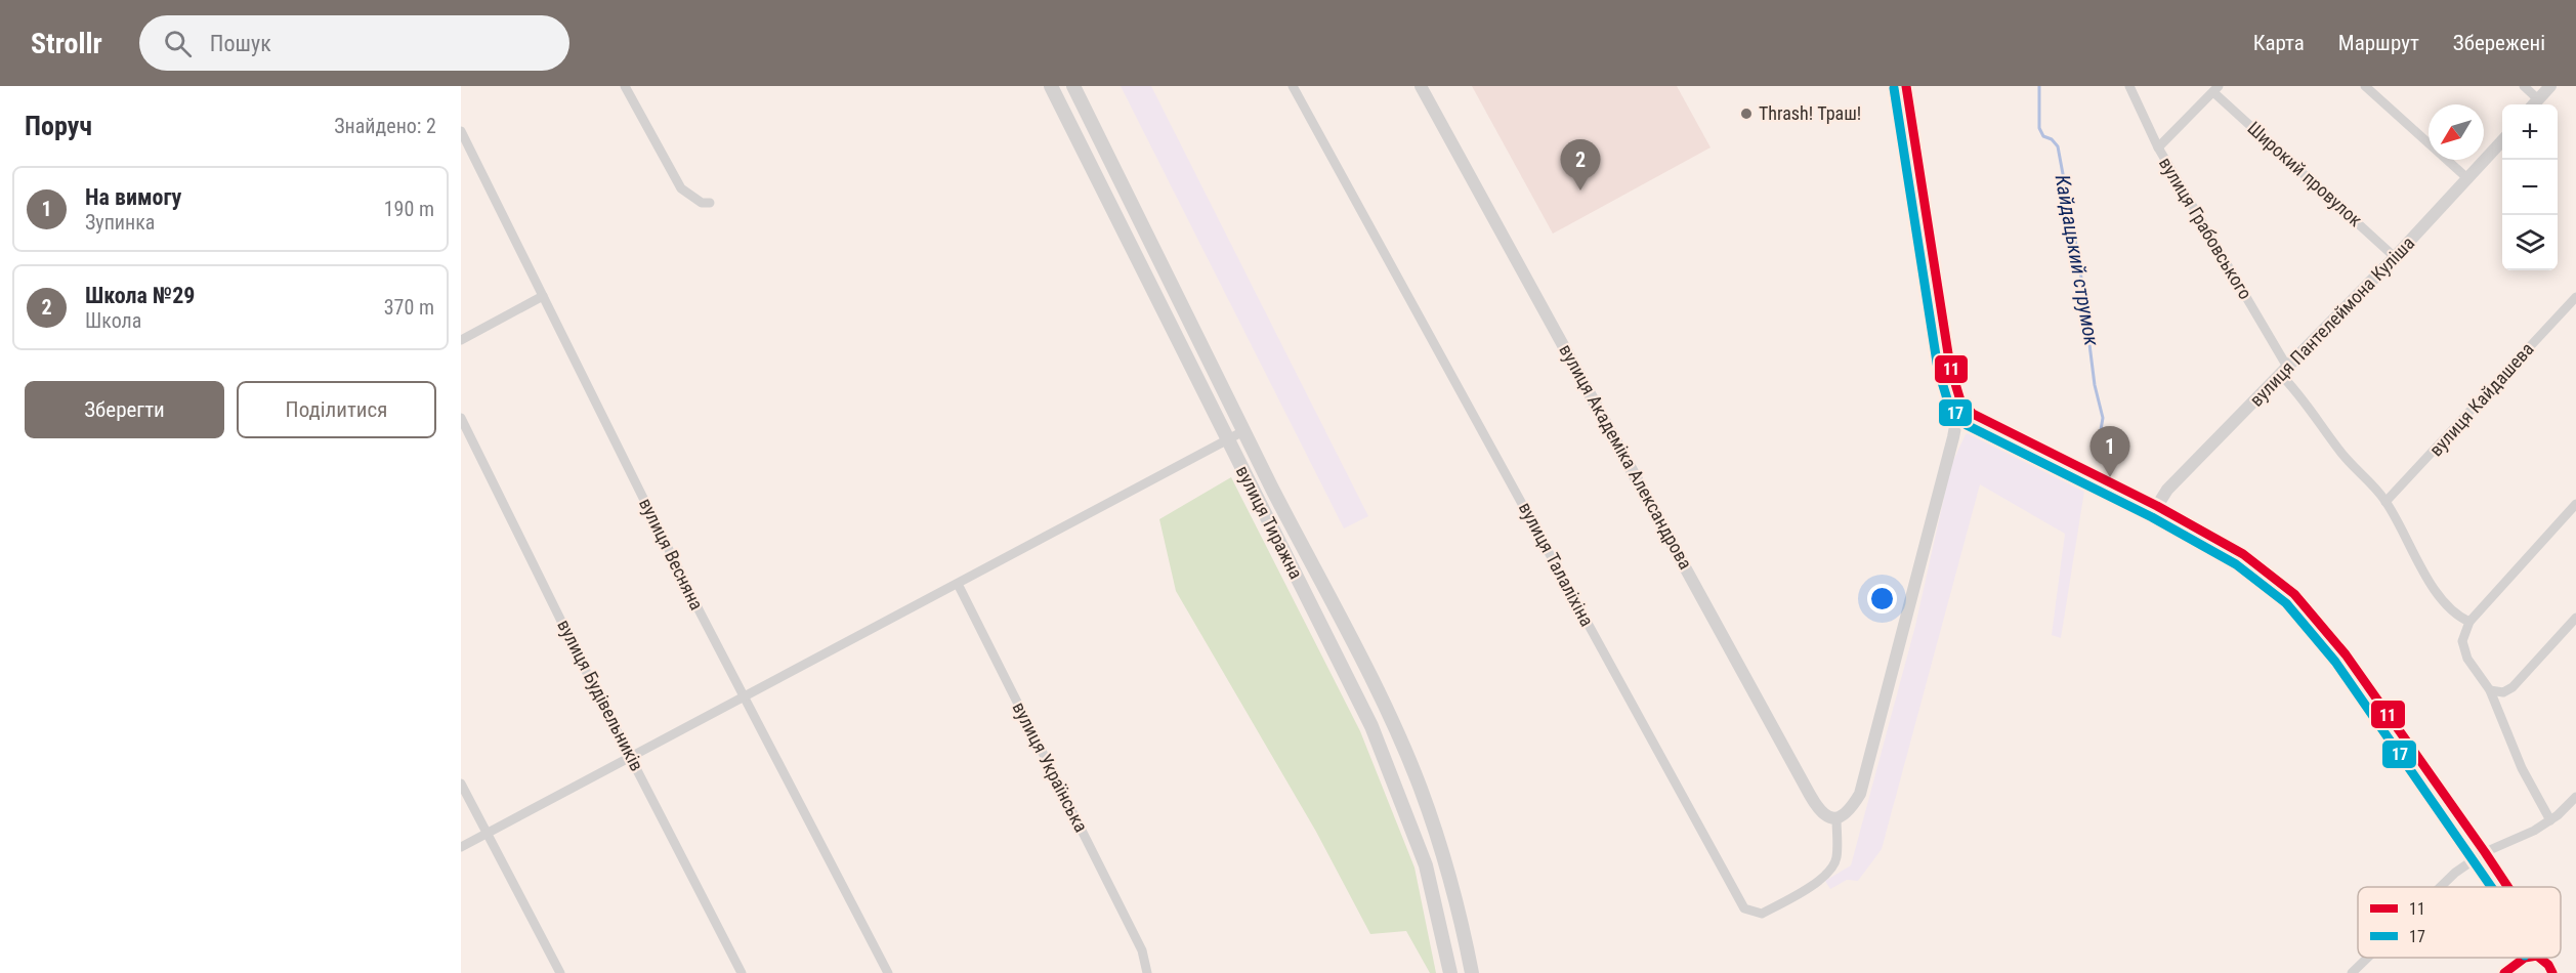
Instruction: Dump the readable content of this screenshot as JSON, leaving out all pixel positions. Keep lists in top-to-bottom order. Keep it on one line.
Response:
{"streets":{"main road":["вулиця Тиражна"],"street":["Широкий провулок","вулиця Грабовського","вулиця Пантелеймона Куліша","вулиця Кайдашева","вулиця Академіка Александрова","вулиця Весняна","вулиця Талаліхіна","вулиця Будівельників","вулиця Українська"]},"crossings":[["Широкий провулок","вулиця Пантелеймона Куліша"],["вулиця Грабовського","вулиця Пантелеймона Куліша"],["вулиця Грабовського","вулиця Кайдашева"],["вулиця Академіка Александрова","вулиця Талаліхіна"]],"water":["Кайдацький струмок"],"places":["Thrash! Траш!"],"lines":["transit line 11","transit line 17"],"legend":["11","17"],"north":"bottom left","page":{"header":"Strollr","search":"Пошук","nav":["Карта","Маршрут","Збережені"],"heading":["Поруч","Знайдено: 2"],"map_buttons":["+","−"],"pins":["2","1"],"list":[{"mark":"1","name":"На вимогу","note":"Зупинка","value":"190 m"},{"mark":"2","name":"Школа №29","note":"Школа","value":"370 m"}],"buttons":["Зберегти","Поділитися"]}}
